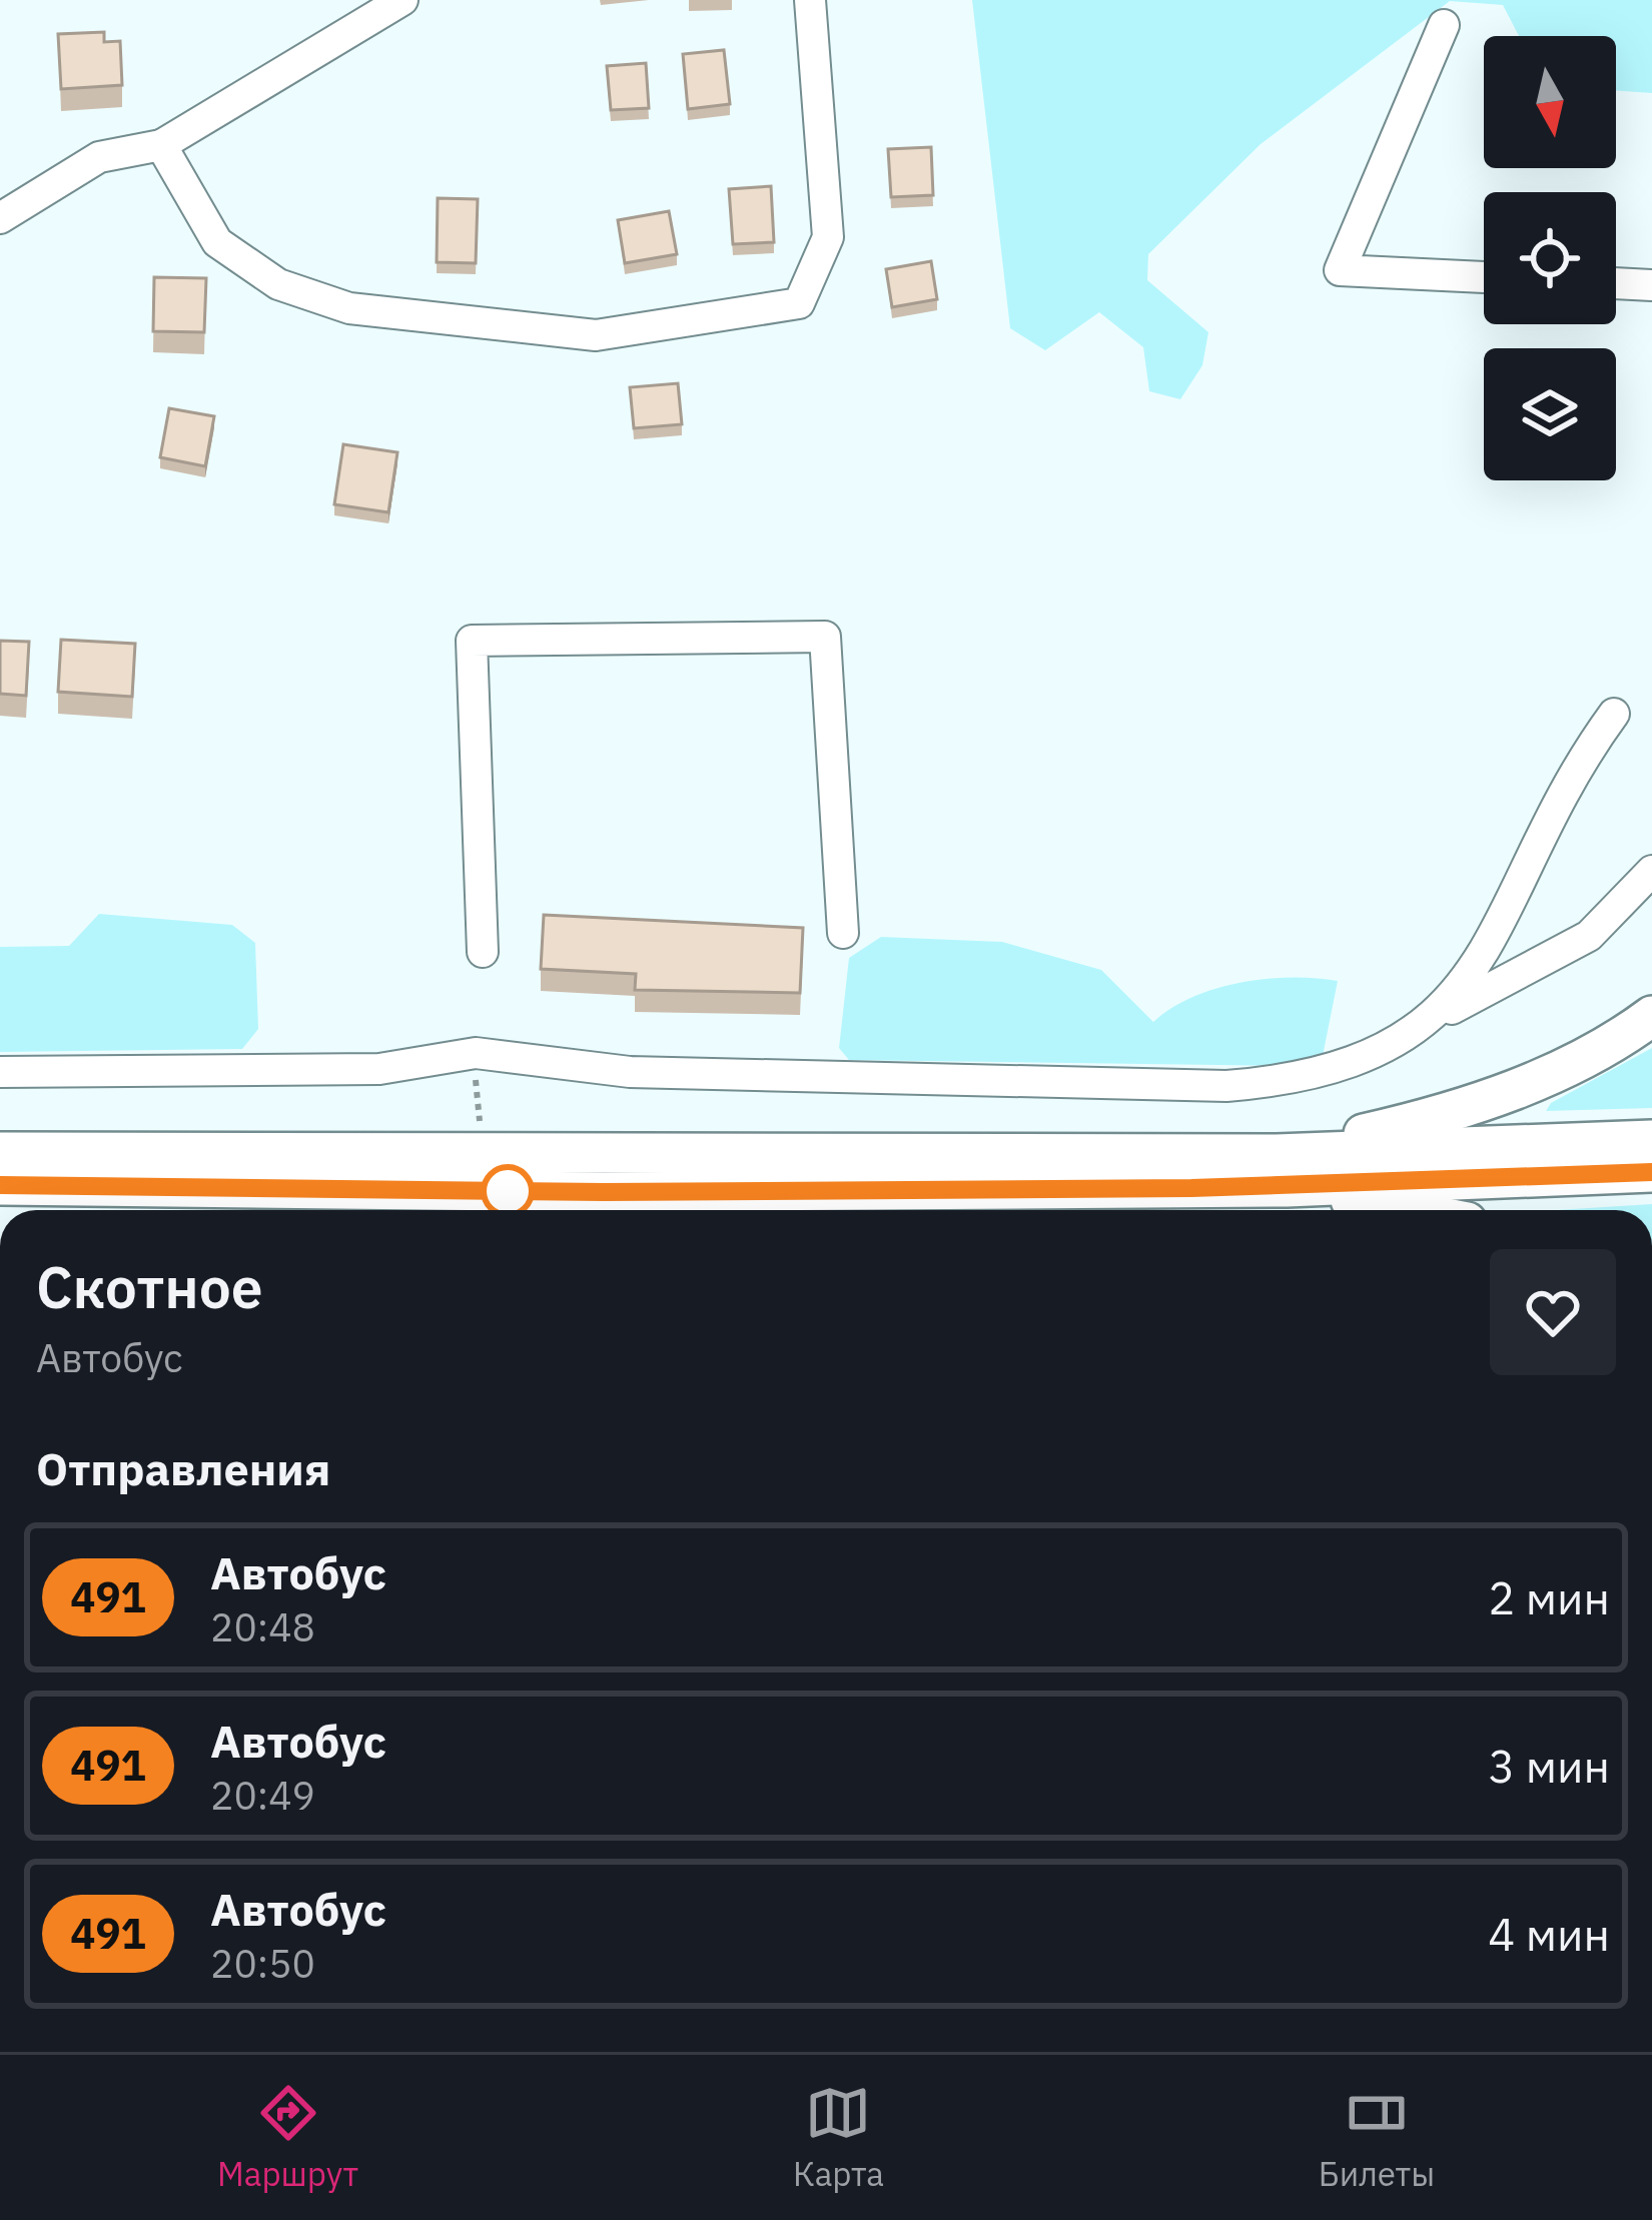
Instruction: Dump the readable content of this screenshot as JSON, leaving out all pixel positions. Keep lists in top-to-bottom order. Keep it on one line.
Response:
{"lines":["bus line 491"],"north":"bottom","page":{"heading":[["Скотное","Автобус"],"Отправления"],"list":[{"mark":"491","name":"Автобус","note":"20:48","value":"2 мин"},{"mark":"491","name":"Автобус","note":"20:49","value":"3 мин"},{"mark":"491","name":"Автобус","note":"20:50","value":"4 мин"}],"tabs":["Маршрут","Карта","Билеты"]}}
